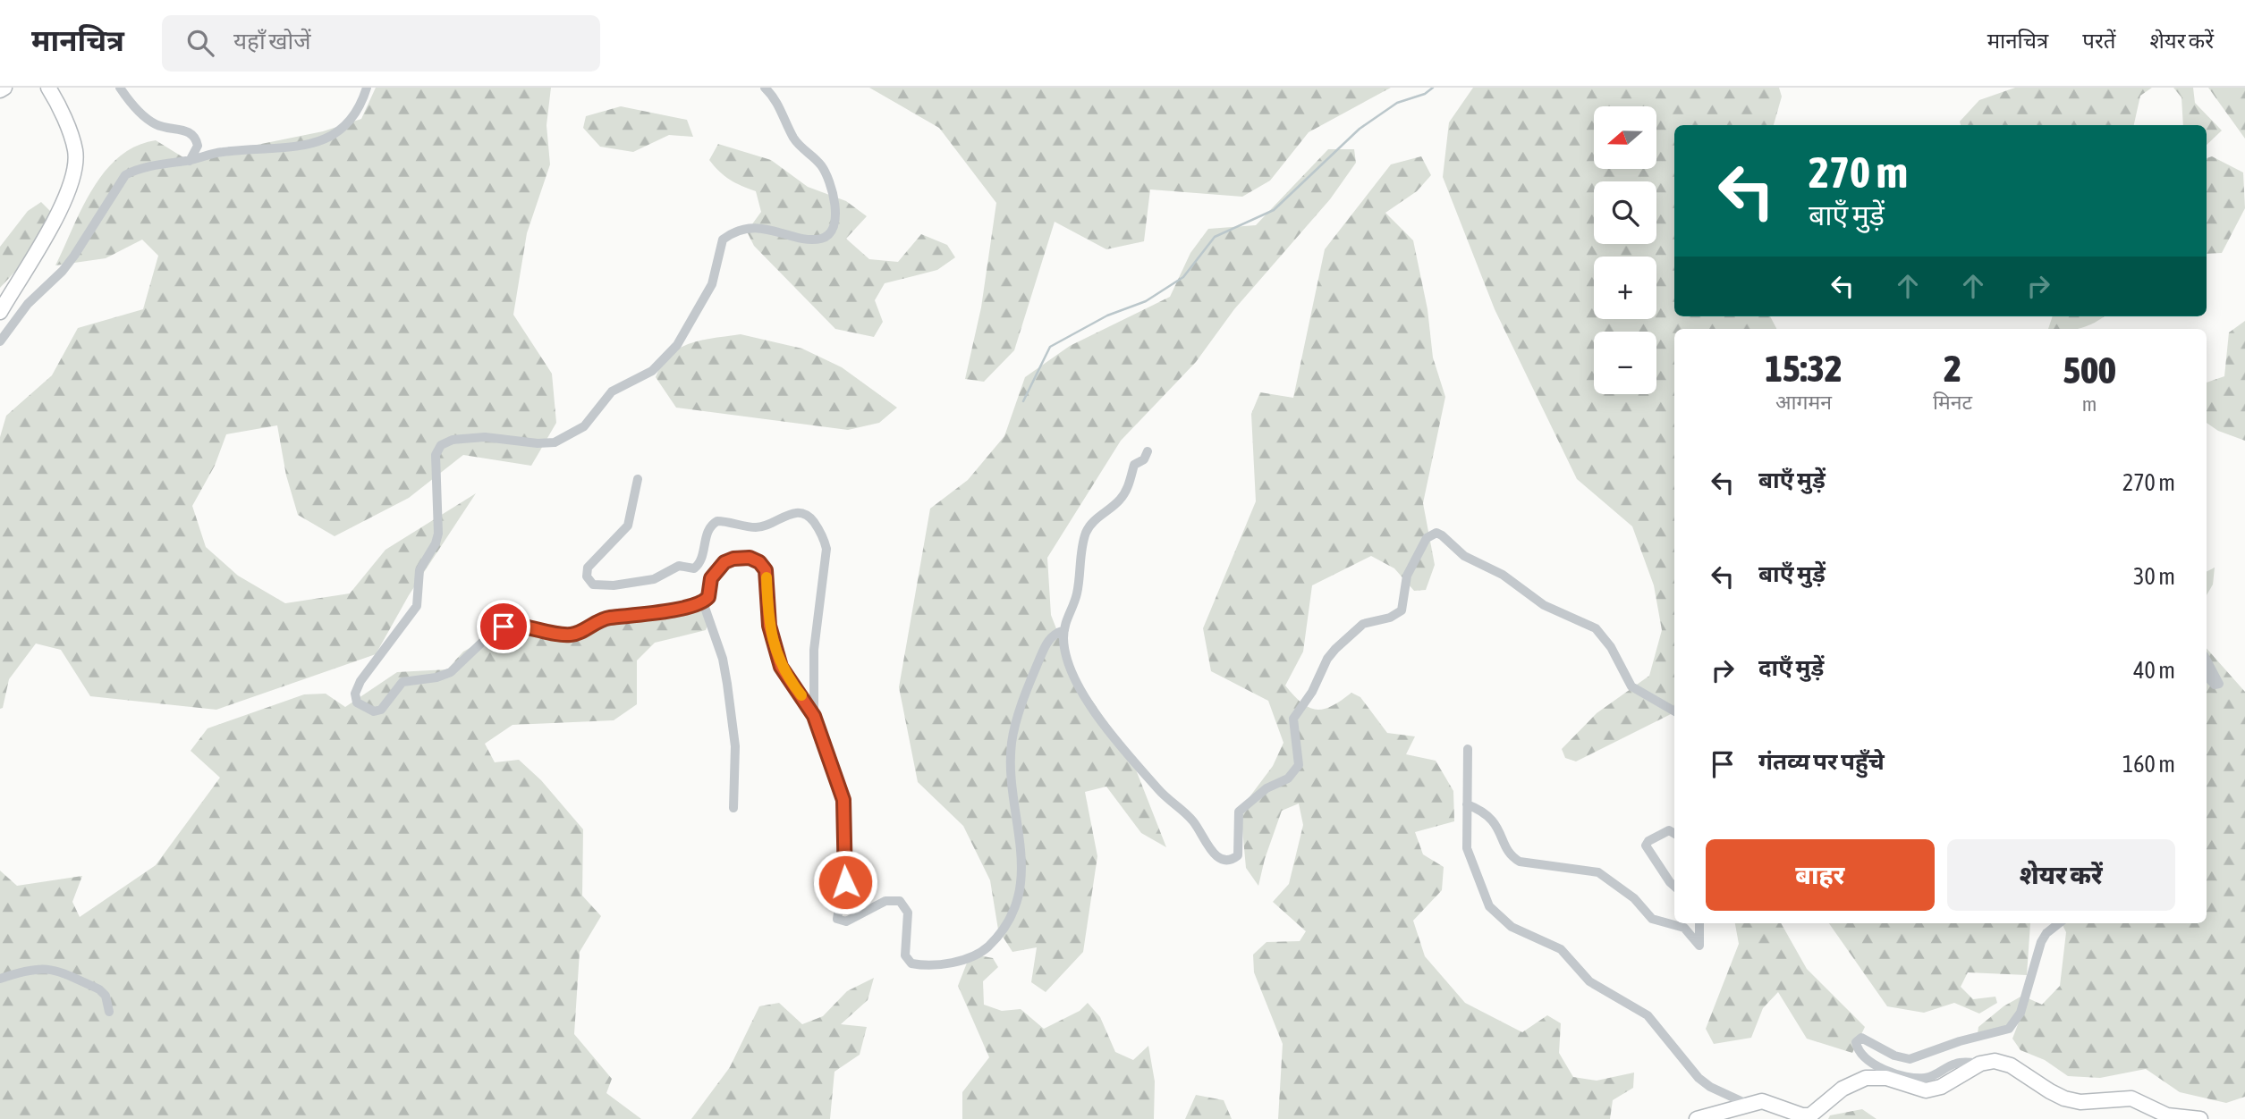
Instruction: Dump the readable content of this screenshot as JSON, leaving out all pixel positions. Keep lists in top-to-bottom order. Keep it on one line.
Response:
{"north":"left","page":{"header":"मानचित्र","search":"यहाँ खोजें","nav":["मानचित्र","परतें","शेयर करें"],"map_buttons":["+","−"],"turn":["270 m","बाएँ मुड़ें"],"eta":["15:32","आगमन","2","मिनट","500","m"],"list":[{"name":"बाएँ मुड़ें","value":"270 m"},{"name":"बाएँ मुड़ें","value":"30 m"},{"name":"दाएँ मुड़ें","value":"40 m"},{"name":"गंतव्य पर पहुँचे","value":"160 m"}],"buttons":["बाहर","शेयर करें"]}}
